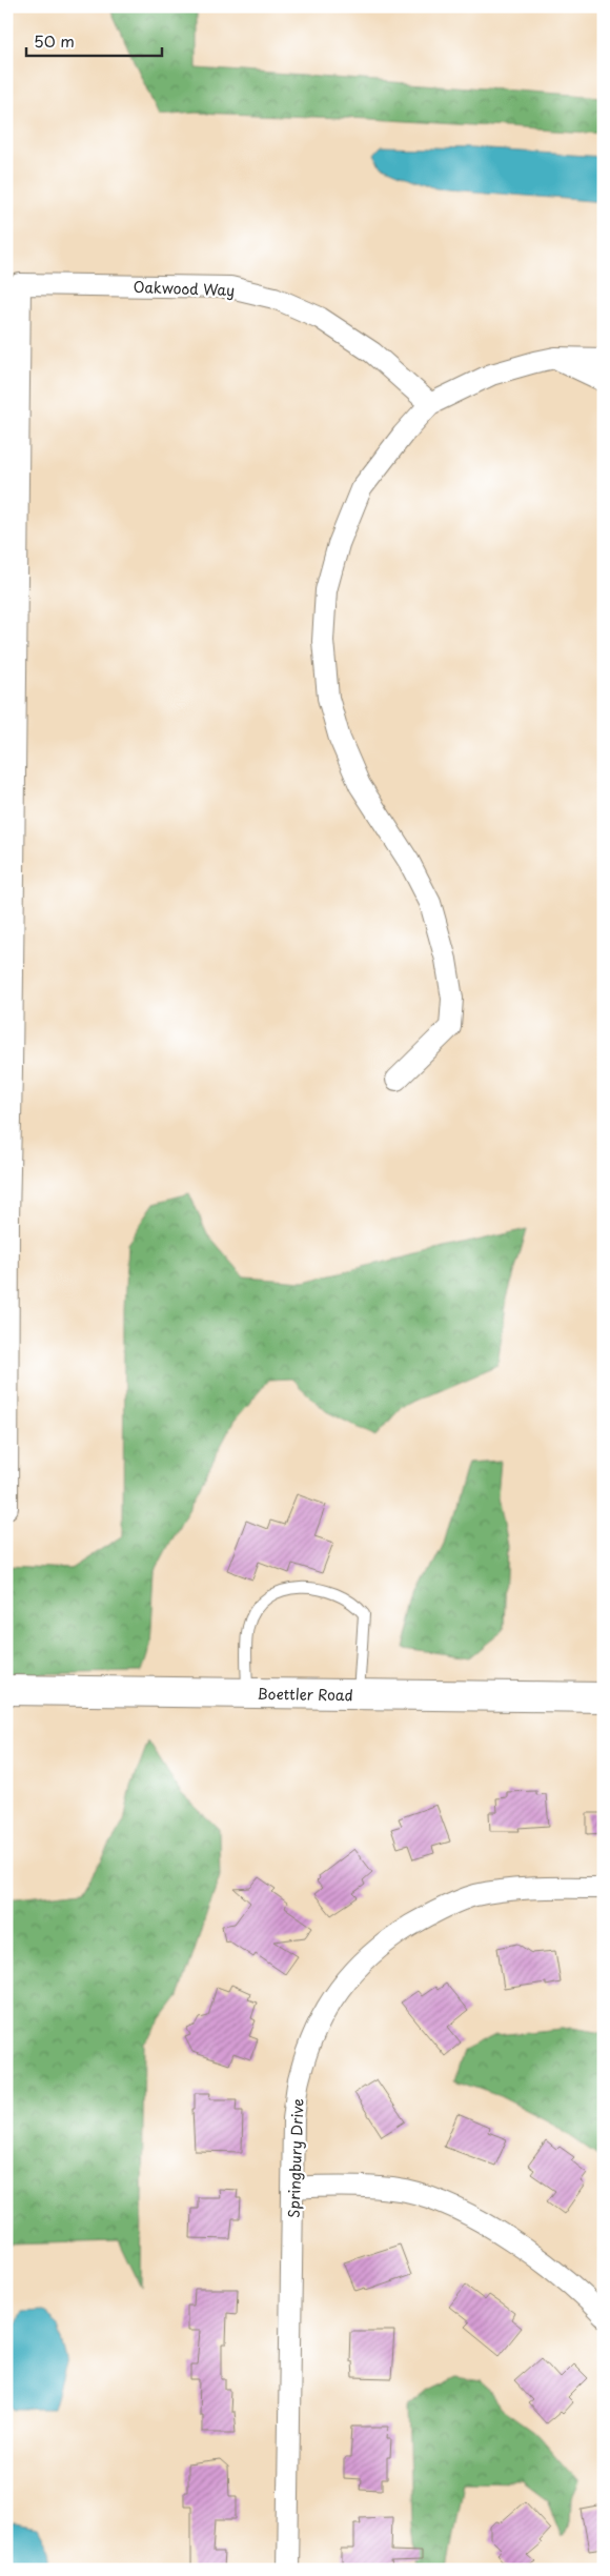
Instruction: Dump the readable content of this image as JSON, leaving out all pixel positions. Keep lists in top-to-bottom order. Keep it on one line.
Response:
{"streets":{"street":["Oakwood Way","Boettler Road","Springbury Drive"]},"scale_bar":"50 m"}
